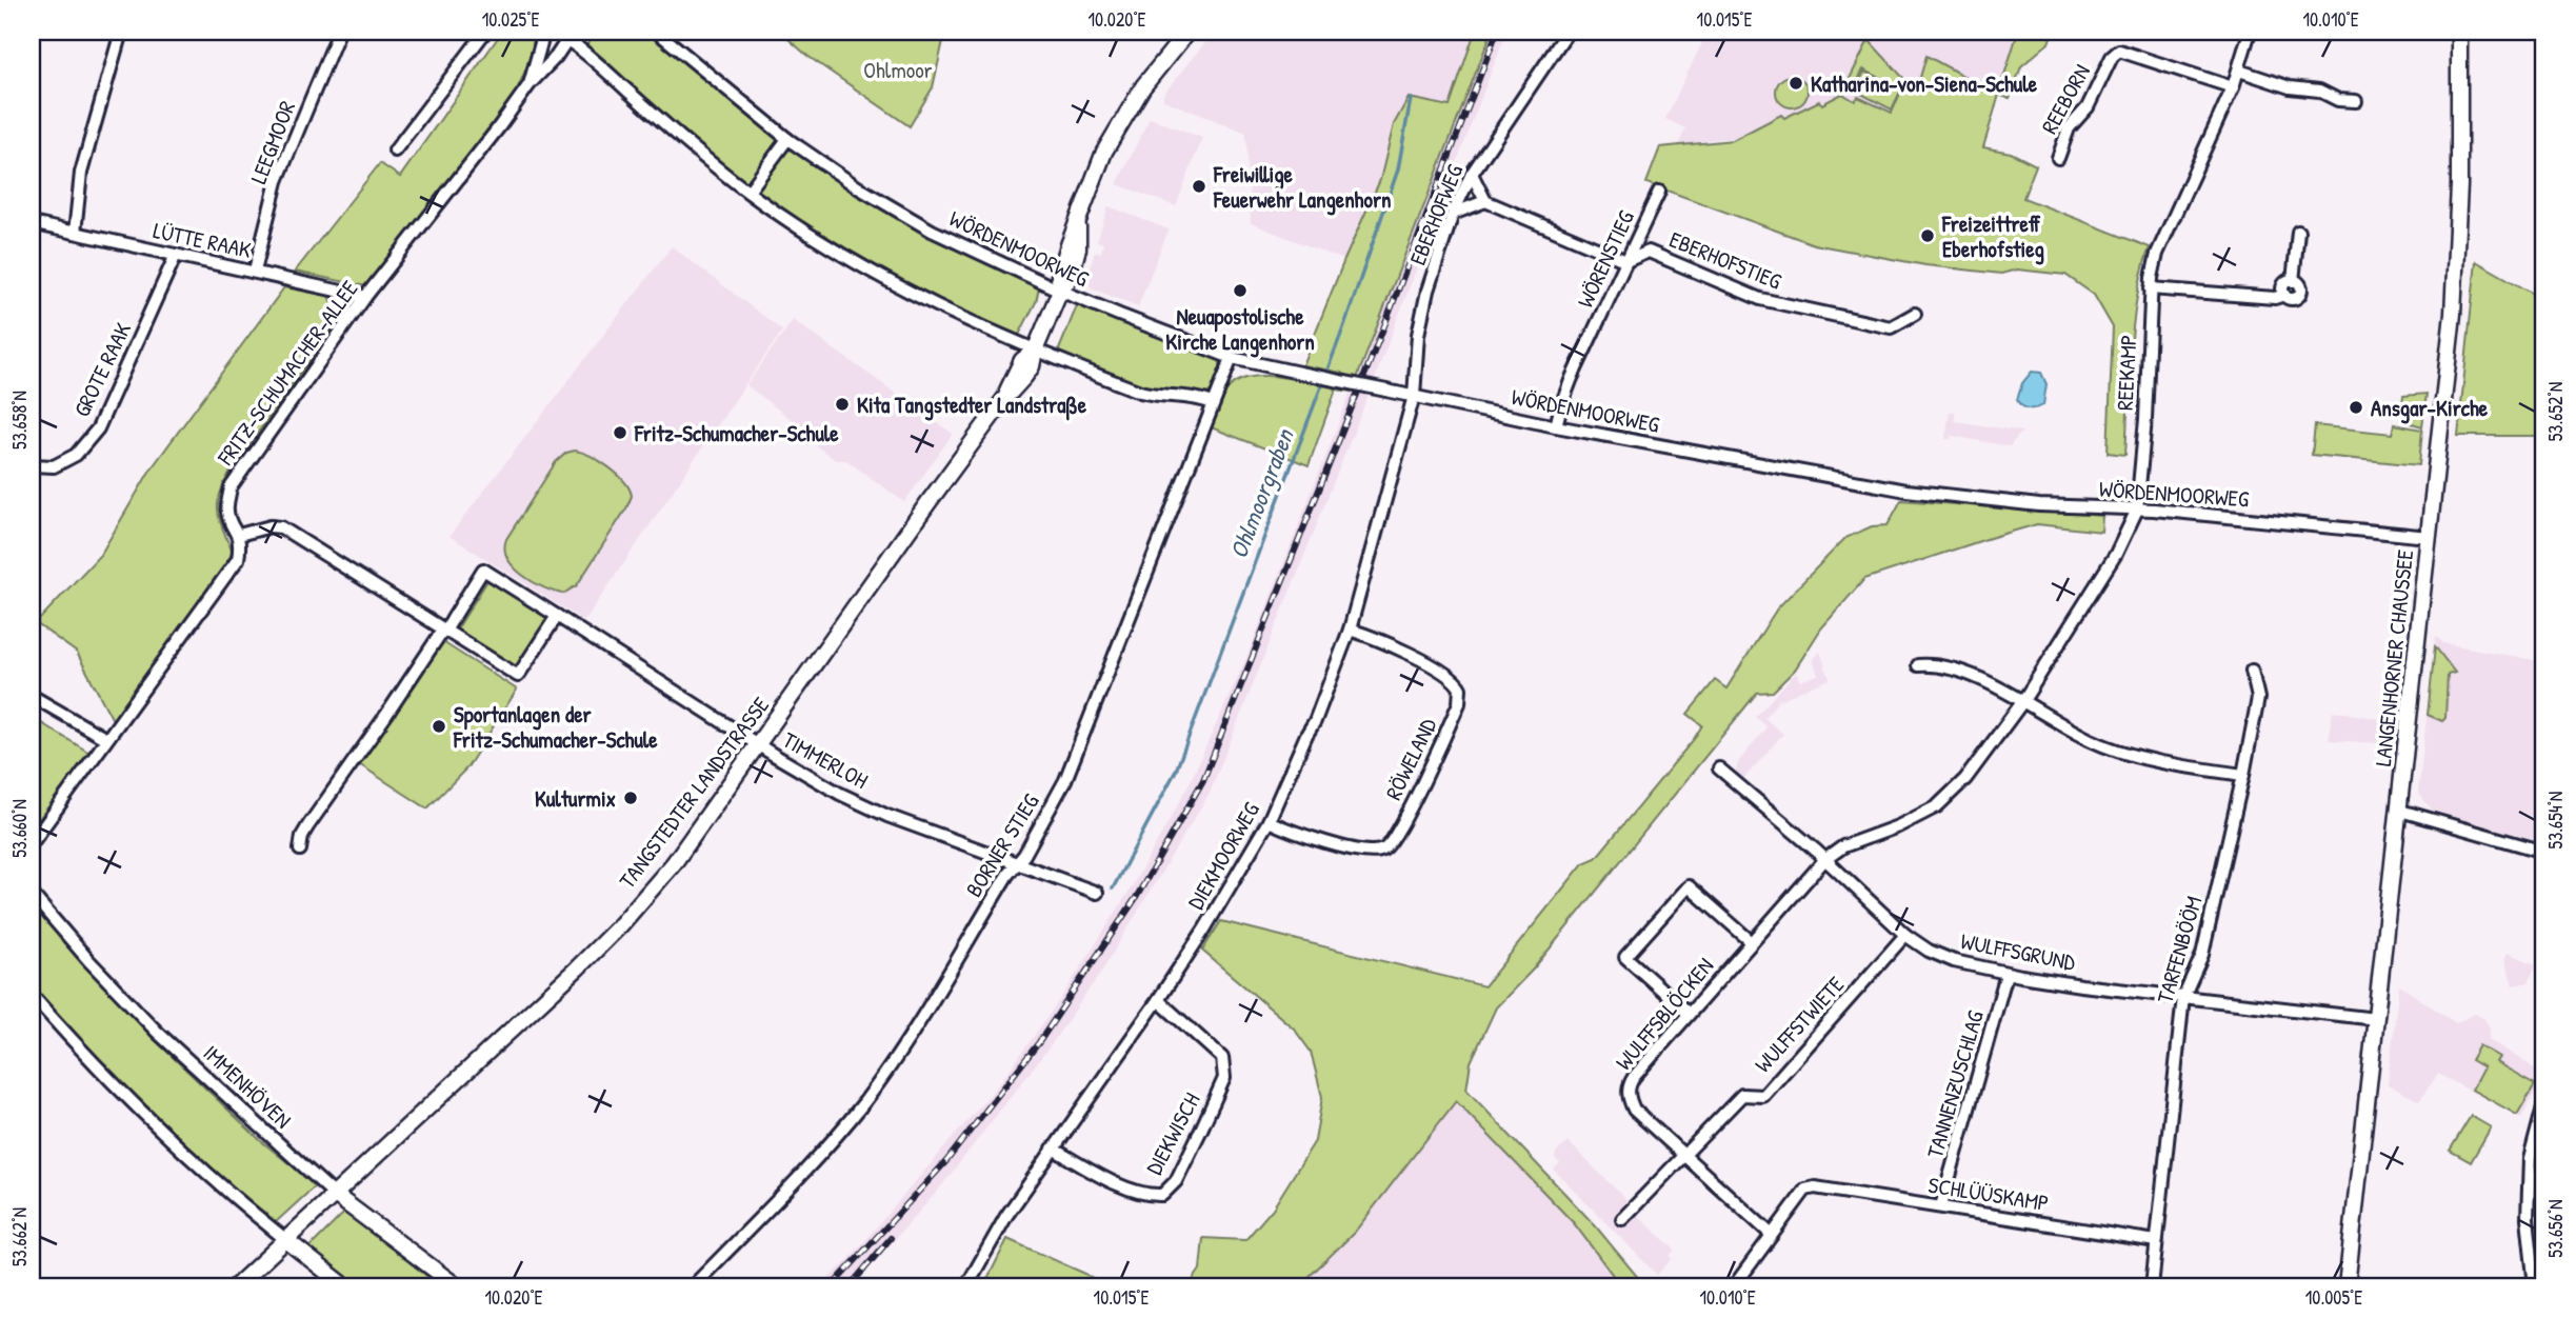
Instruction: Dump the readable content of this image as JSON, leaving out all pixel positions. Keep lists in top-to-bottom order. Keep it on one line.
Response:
{"streets":{"street":["REEBORN","LEEGMOOR","EBERHOFWEG","LÜTTE RAAK","WÖRDENMOORWEG","WÖRENSTIEG","EBERHOFSTIEG","GROTE RAAK","FRITZ-SCHUMACHER-ALLEE","REEKAMP","LANGENHORNER CHAUSSEE","RÖWELAND","TIMMERLOH","TANGSTEDTER LANDSTRASSE","BORNER STIEG","DIEKMOORWEG","TARFENBÖÖM","WULFFSGRUND","WULFFSBLÖCKEN","WULFFSTWIETE","TANNENZUSCHLAG","IMMENHÖVEN","DIEKWISCH","SCHLÜÜSKAMP"]},"crossings":[["REEBORN","REEKAMP"],["LEEGMOOR","LÜTTE RAAK"],["EBERHOFWEG","WÖRDENMOORWEG"],["EBERHOFWEG","DIEKMOORWEG"],["LÜTTE RAAK","GROTE RAAK"],["LÜTTE RAAK","FRITZ-SCHUMACHER-ALLEE"],["WÖRDENMOORWEG","WÖRENSTIEG"],["WÖRDENMOORWEG","REEKAMP"],["WÖRDENMOORWEG","LANGENHORNER CHAUSSEE"],["WÖRDENMOORWEG","TANGSTEDTER LANDSTRASSE"],["WÖRDENMOORWEG","BORNER STIEG"],["WÖRDENMOORWEG","DIEKMOORWEG"],["WÖRENSTIEG","EBERHOFSTIEG"],["REEKAMP","WULFFSGRUND"],["REEKAMP","WULFFSBLÖCKEN"],["LANGENHORNER CHAUSSEE","WULFFSGRUND"],["RÖWELAND","DIEKMOORWEG"],["TIMMERLOH","TANGSTEDTER LANDSTRASSE"],["TIMMERLOH","BORNER STIEG"],["TANGSTEDTER LANDSTRASSE","IMMENHÖVEN"],["DIEKMOORWEG","DIEKWISCH"],["TARFENBÖÖM","WULFFSGRUND"],["TARFENBÖÖM","SCHLÜÜSKAMP"],["WULFFSGRUND","WULFFSBLÖCKEN"],["WULFFSGRUND","WULFFSTWIETE"],["WULFFSGRUND","TANNENZUSCHLAG"],["WULFFSBLÖCKEN","WULFFSTWIETE"],["WULFFSBLÖCKEN","SCHLÜÜSKAMP"],["TANNENZUSCHLAG","SCHLÜÜSKAMP"]],"water":["Ohlmoorgraben"],"parks":["Ohlmoor"],"places":["Katharina-von-Siena-Schule","Freiwillige Feuerwehr Langenhorn","Freizeittreff Eberhofstieg","Neuapostolische Kirche Langenhorn","Kita Tangstedter Landstraße","Ansgar-Kirche","Fritz-Schumacher-Schule","Sportanlagen der Fritz-Schumacher-Schule","Kulturmix"],"coordinates":["10.025°E","10.020°E","10.015°E","10.010°E","53.652°N","53.658°N","53.654°N","53.660°N","53.656°N","53.662°N","10.005°E"]}
